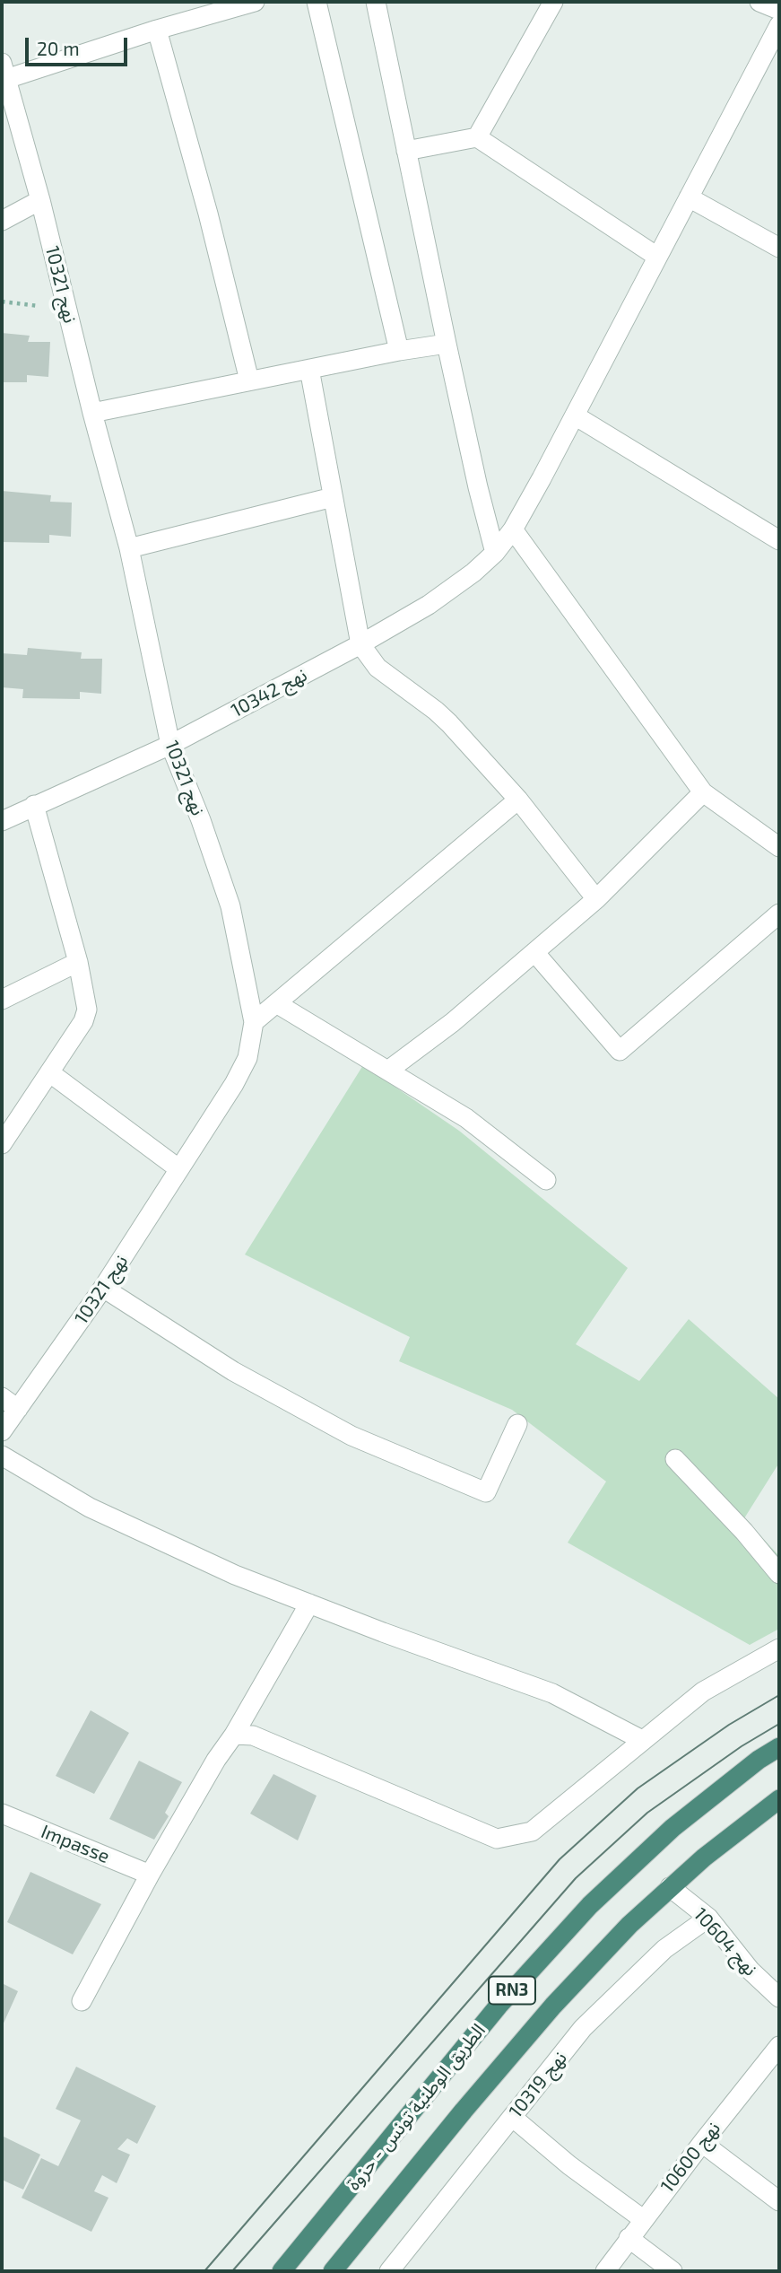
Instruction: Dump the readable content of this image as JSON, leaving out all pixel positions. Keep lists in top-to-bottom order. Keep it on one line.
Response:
{"streets":{"highway":["RN3","الطريق الوطنية تونس - حزوة"],"street":["نهج 10321","نهج 10342","Impasse","نهج 10604","نهج 10319","نهج 10600"]},"crossings":[["نهج 10321","نهج 10342"],["نهج 10604","نهج 10319"],["نهج 10604","الطريق الوطنية تونس - حزوة"]],"scale_bar":"20 m"}
